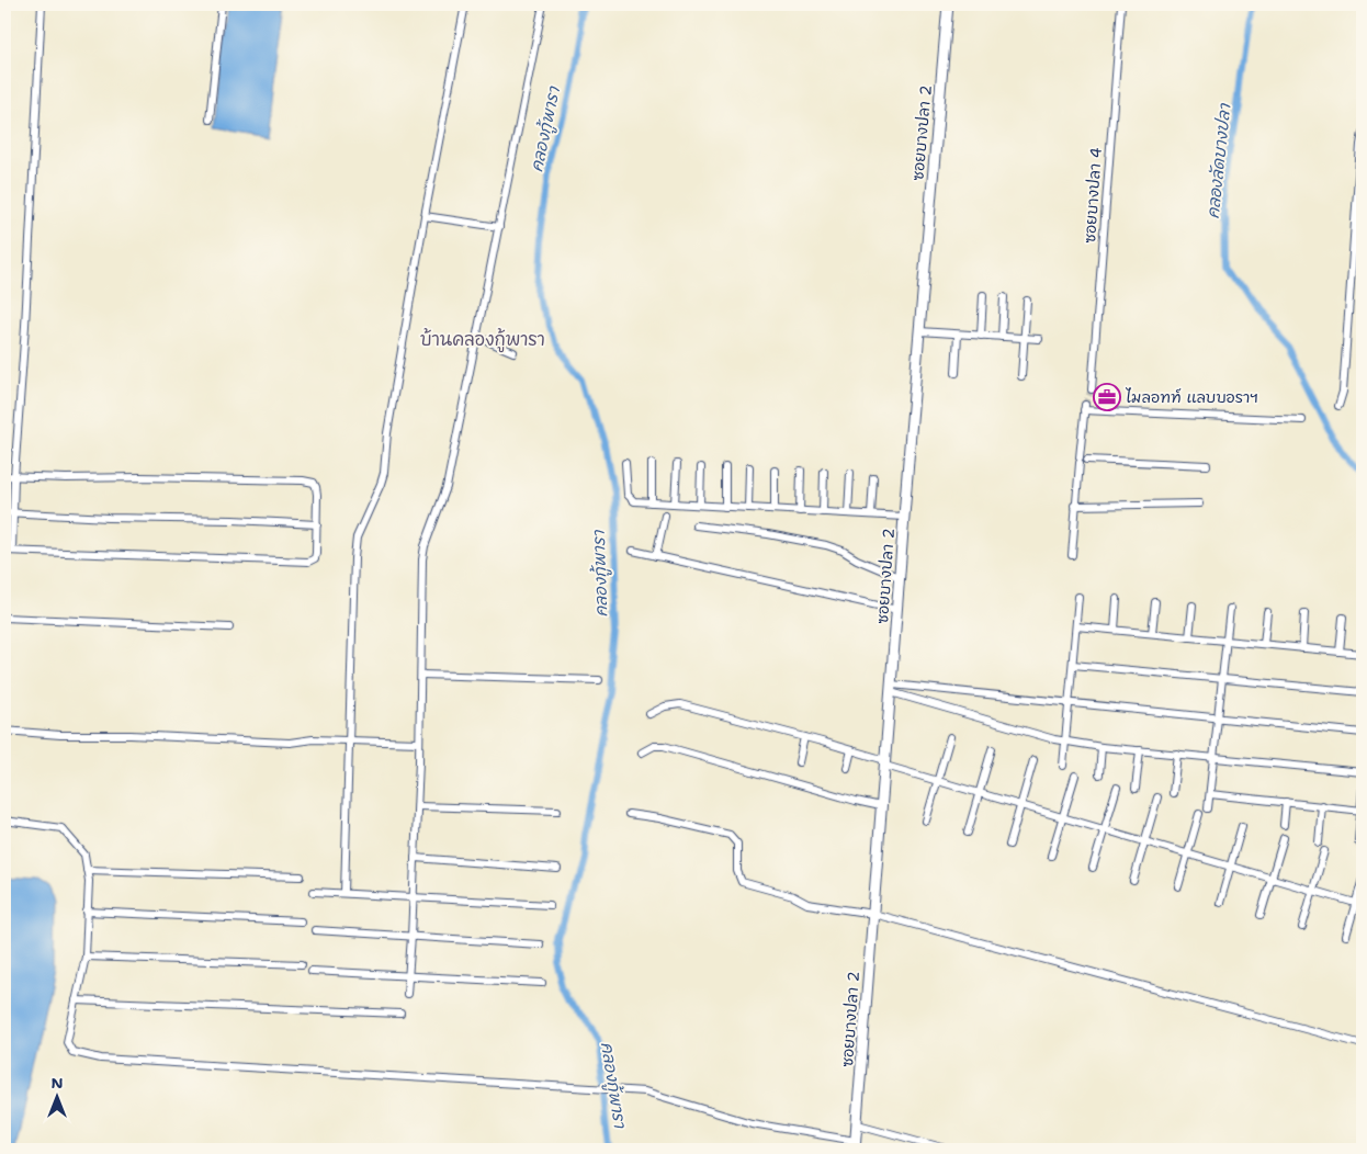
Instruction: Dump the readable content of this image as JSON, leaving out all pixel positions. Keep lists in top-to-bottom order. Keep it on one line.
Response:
{"streets":{"street":["ซอยบางปลา 2","ซอยบางปลา 4"]},"districts":["บ้านคลองกู้พารา"],"water":["คลองกู้พารา","คลองลัดบางปลา"],"places":{"office":["ไมลอทท์ แลบบอราฯ"]},"north":"top"}
